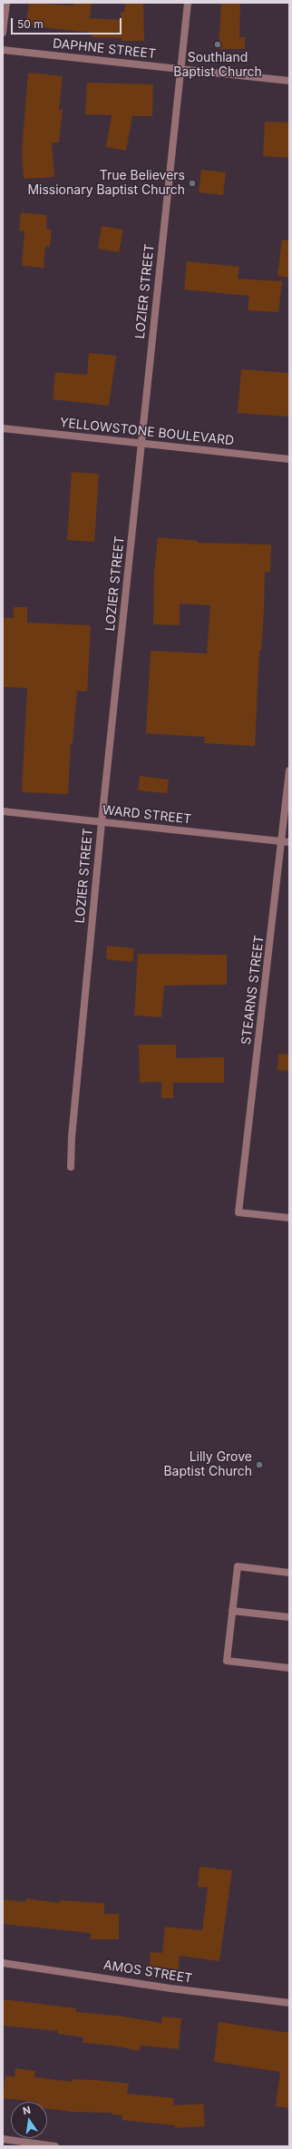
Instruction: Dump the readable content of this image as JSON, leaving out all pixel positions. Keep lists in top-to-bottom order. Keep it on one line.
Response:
{"streets":{"street":["DAPHNE STREET","LOZIER STREET","YELLOWSTONE BOULEVARD","WARD STREET","STEARNS STREET","AMOS STREET"]},"crossings":[["DAPHNE STREET","LOZIER STREET"],["LOZIER STREET","YELLOWSTONE BOULEVARD"],["LOZIER STREET","WARD STREET"],["WARD STREET","STEARNS STREET"]],"places":["Southland Baptist Church","True Believers Missionary Baptist Church","Lilly Grove Baptist Church"],"scale_bar":"50 m","north":"top"}
